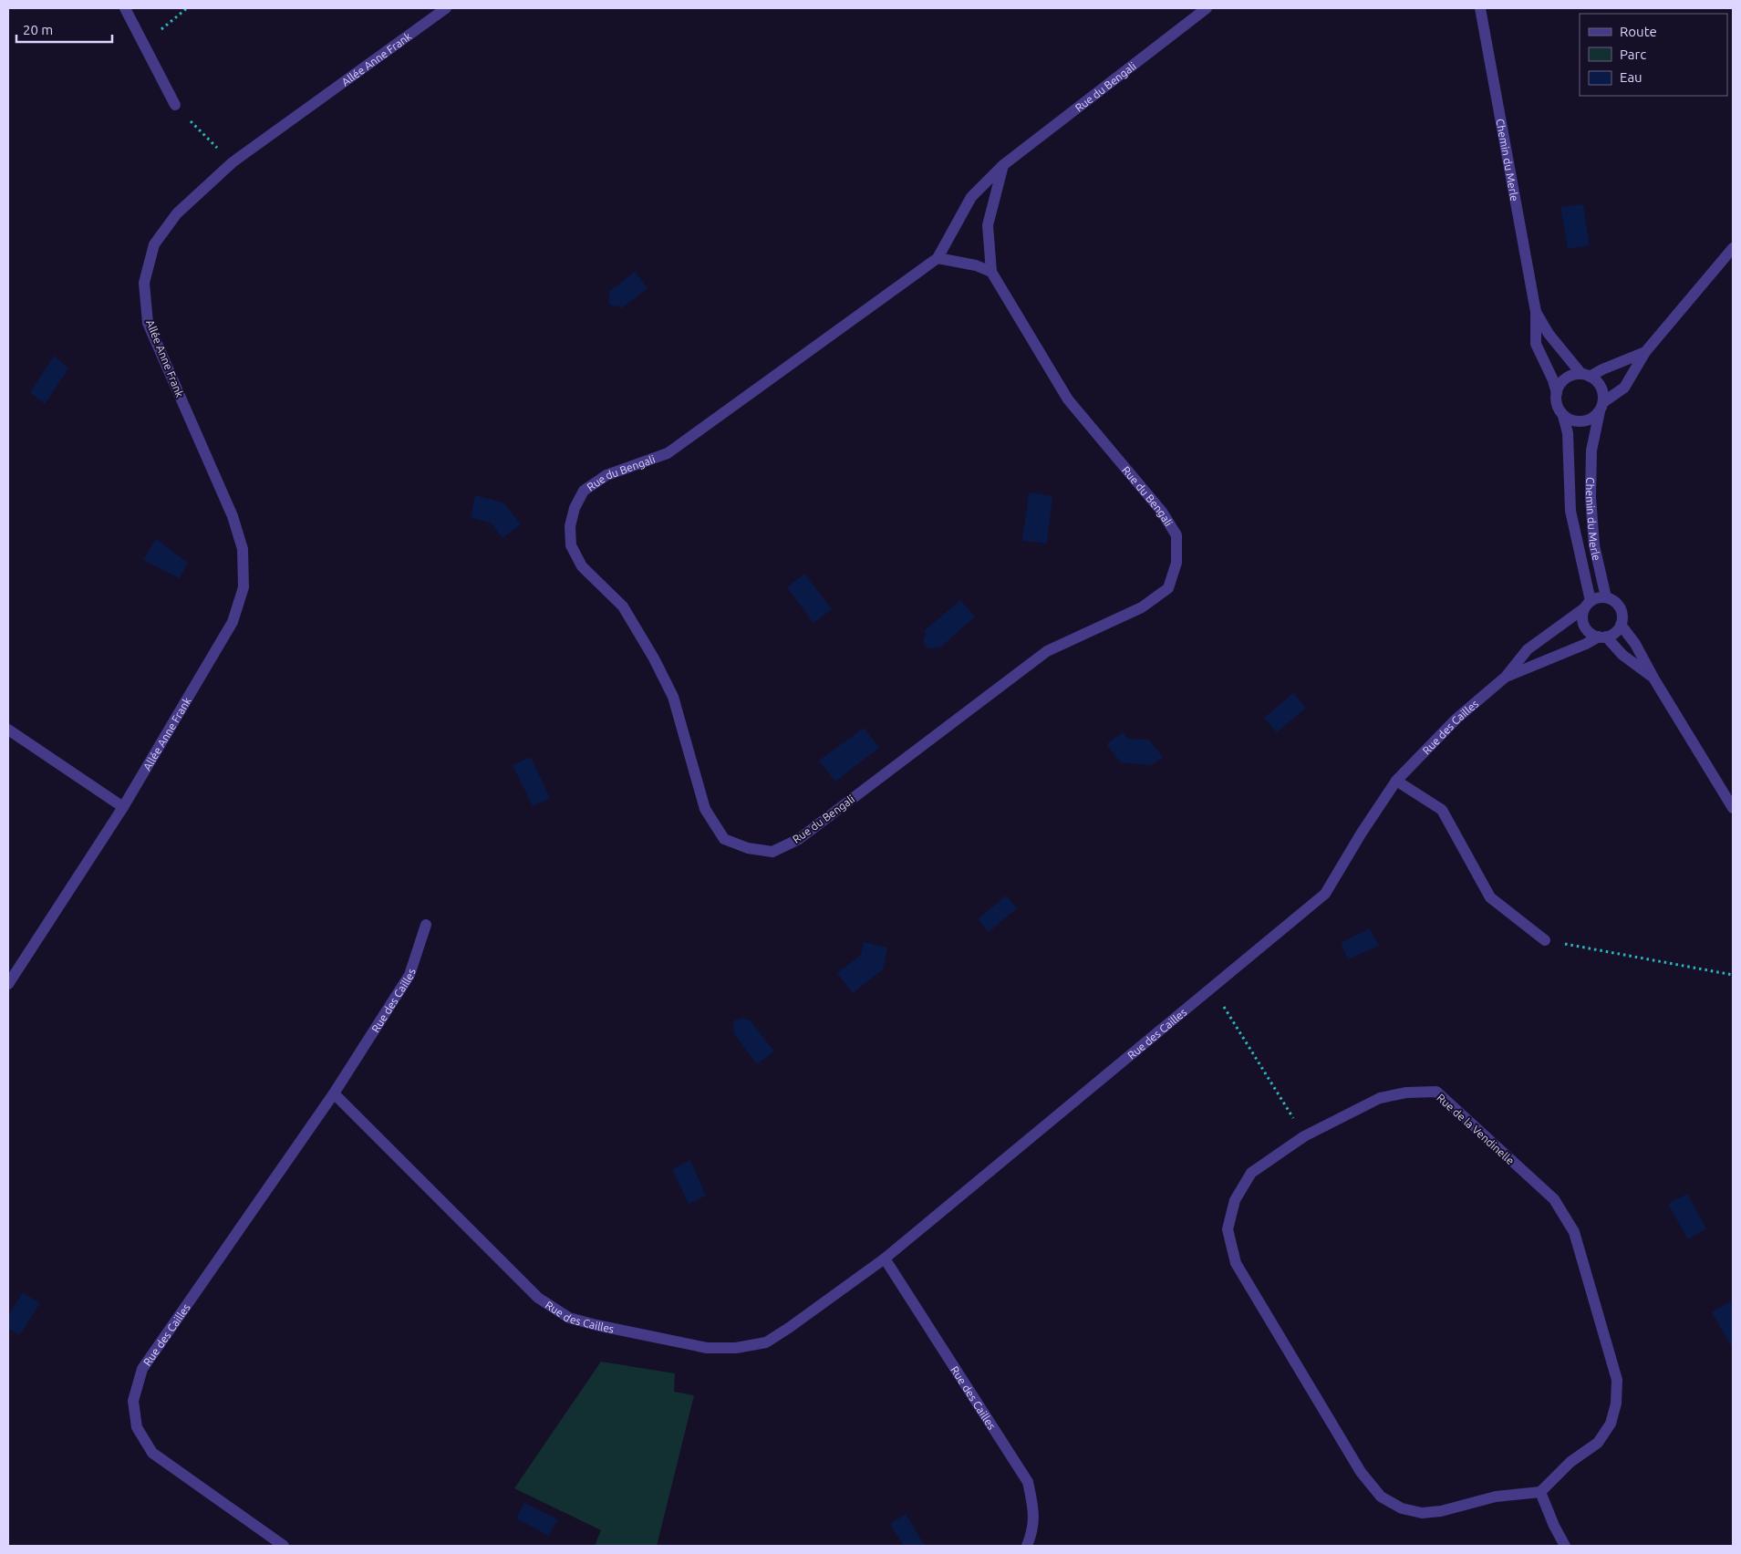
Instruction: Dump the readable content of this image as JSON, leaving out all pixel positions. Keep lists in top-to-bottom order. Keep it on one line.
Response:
{"streets":{"street":["Allée Anne Frank","Rue du Bengali","Chemin du Merle","Rue des Cailles","Rue de la Vendinelle"]},"crossings":[["Chemin du Merle","Rue des Cailles"]],"legend":["Route","Parc","Eau"],"scale_bar":"20 m"}
